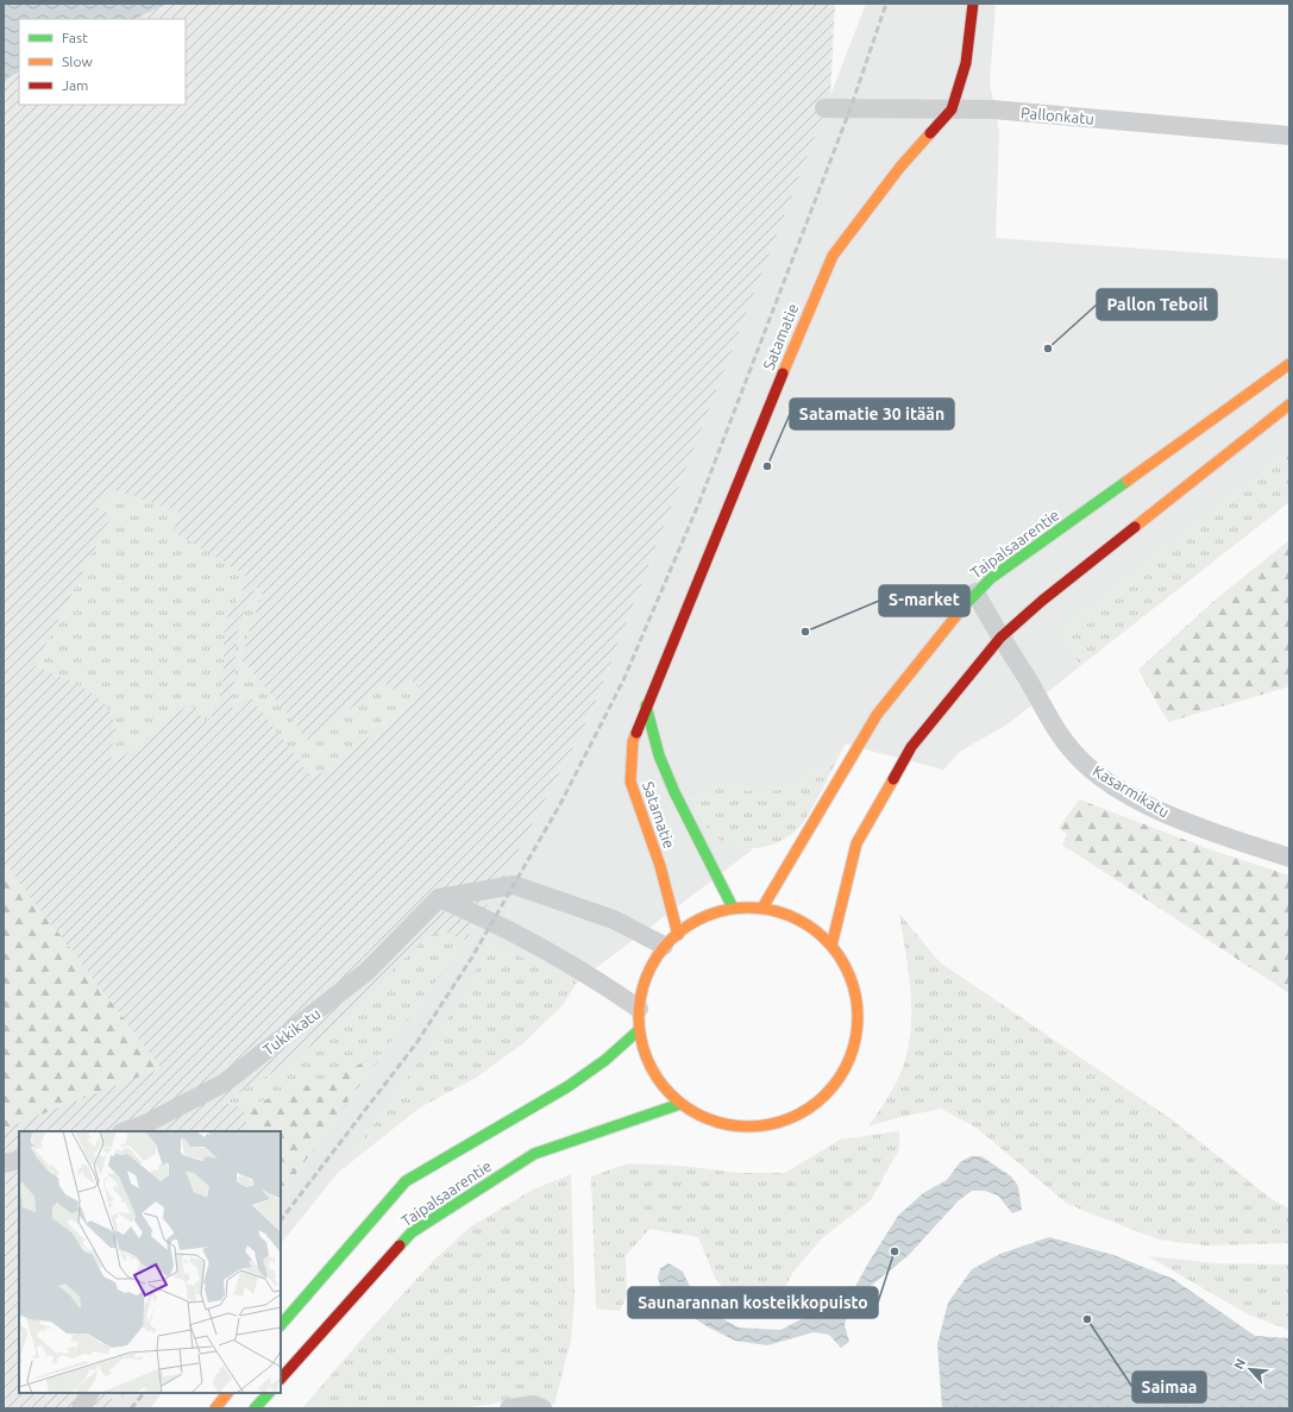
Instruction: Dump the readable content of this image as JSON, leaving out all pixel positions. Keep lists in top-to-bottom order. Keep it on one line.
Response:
{"streets":{"main road":["Satamatie","Taipalsaarentie"],"street":["Pallonkatu","Kasarmikatu","Tukkikatu"]},"crossings":[["Pallonkatu","Satamatie"],["Taipalsaarentie","Kasarmikatu"]],"places":["Pallon Teboil","Satamatie 30 itään","S-market","Saunarannan kosteikkopuisto","Saimaa"],"legend":["Fast","Slow","Jam"],"north":"top left"}
